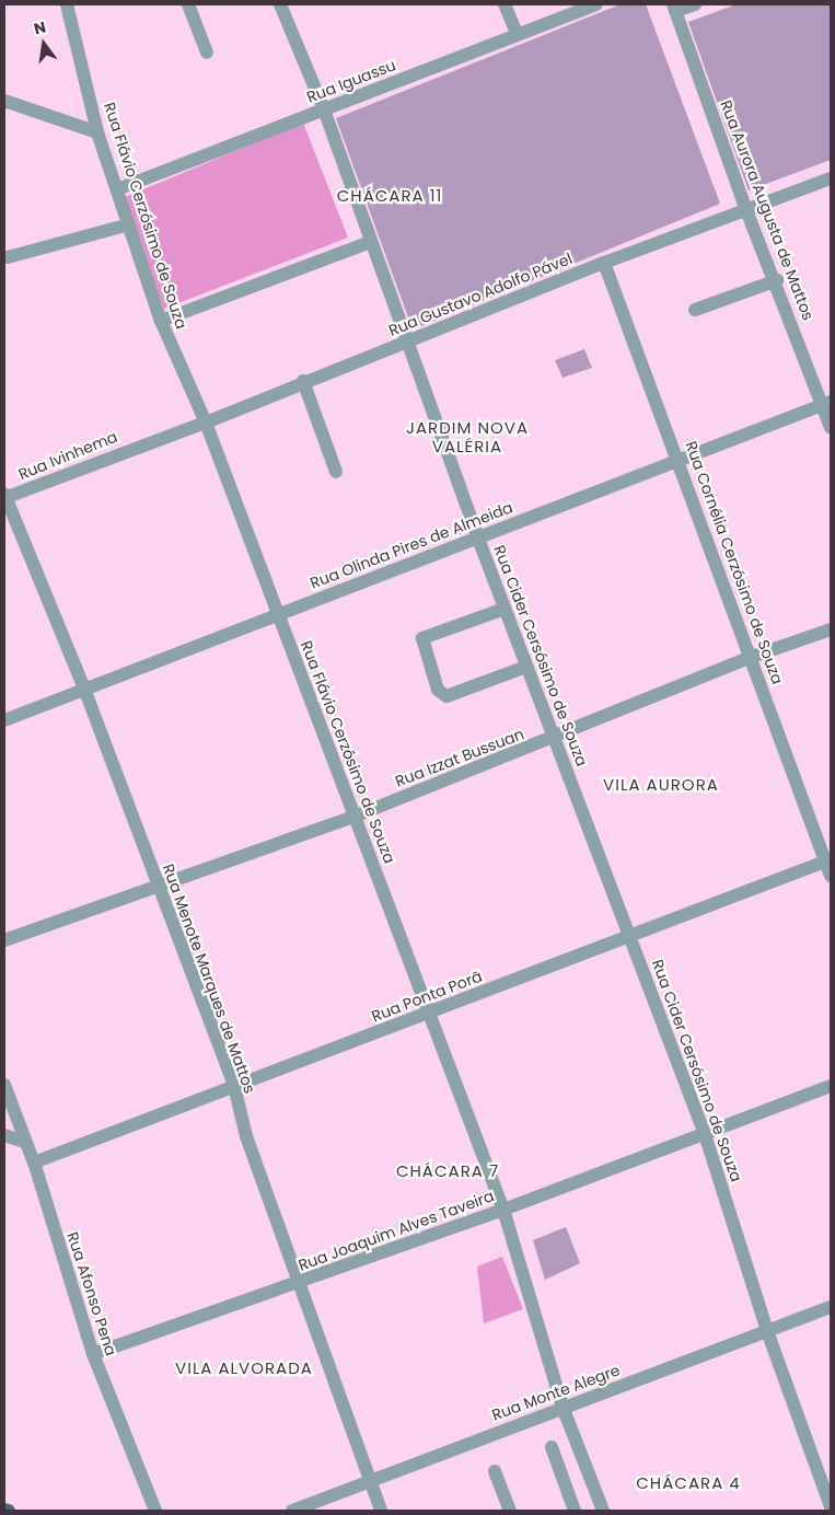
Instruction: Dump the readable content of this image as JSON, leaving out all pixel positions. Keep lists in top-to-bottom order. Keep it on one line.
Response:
{"streets":{"street":["Rua Iguassu","Rua Aurora Augusta de Mattos","Rua Flávio Cerzósimo de Souza","Rua Gustavo Adolfo Pável","Rua Ivinhema","Rua Olinda Pires de Almeida","Rua Cornélia Cerzósimo de Souza","Rua Cider Cersósimo de Souza","Rua Izzat Bussuan","Rua Menote Marques de Mattos","Rua Ponta Porã","Rua Joaquim Alves Taveira","Rua Afonso Pena","Rua Monte Alegre"]},"crossings":[["Rua Iguassu","Rua Flávio Cerzósimo de Souza"],["Rua Iguassu","Rua Cider Cersósimo de Souza"],["Rua Aurora Augusta de Mattos","Rua Gustavo Adolfo Pável"],["Rua Aurora Augusta de Mattos","Rua Olinda Pires de Almeida"],["Rua Flávio Cerzósimo de Souza","Rua Gustavo Adolfo Pável"],["Rua Flávio Cerzósimo de Souza","Rua Olinda Pires de Almeida"],["Rua Flávio Cerzósimo de Souza","Rua Izzat Bussuan"],["Rua Flávio Cerzósimo de Souza","Rua Ponta Porã"],["Rua Flávio Cerzósimo de Souza","Rua Joaquim Alves Taveira"],["Rua Flávio Cerzósimo de Souza","Rua Monte Alegre"],["Rua Gustavo Adolfo Pável","Rua Ivinhema"],["Rua Gustavo Adolfo Pável","Rua Cornélia Cerzósimo de Souza"],["Rua Gustavo Adolfo Pável","Rua Cider Cersósimo de Souza"],["Rua Ivinhema","Rua Menote Marques de Mattos"],["Rua Olinda Pires de Almeida","Rua Cornélia Cerzósimo de Souza"],["Rua Olinda Pires de Almeida","Rua Cider Cersósimo de Souza"],["Rua Olinda Pires de Almeida","Rua Menote Marques de Mattos"],["Rua Cornélia Cerzósimo de Souza","Rua Izzat Bussuan"],["Rua Cornélia Cerzósimo de Souza","Rua Ponta Porã"],["Rua Cider Cersósimo de Souza","Rua Izzat Bussuan"],["Rua Cider Cersósimo de Souza","Rua Ponta Porã"],["Rua Cider Cersósimo de Souza","Rua Joaquim Alves Taveira"],["Rua Cider Cersósimo de Souza","Rua Monte Alegre"],["Rua Izzat Bussuan","Rua Menote Marques de Mattos"],["Rua Menote Marques de Mattos","Rua Ponta Porã"],["Rua Menote Marques de Mattos","Rua Joaquim Alves Taveira"],["Rua Menote Marques de Mattos","Rua Monte Alegre"],["Rua Ponta Porã","Rua Afonso Pena"],["Rua Joaquim Alves Taveira","Rua Afonso Pena"]],"districts":["CHÁCARA 11","JARDIM NOVA VALÉRIA","VILA AURORA","CHÁCARA 7","VILA ALVORADA","CHÁCARA 4"],"north":"top"}
